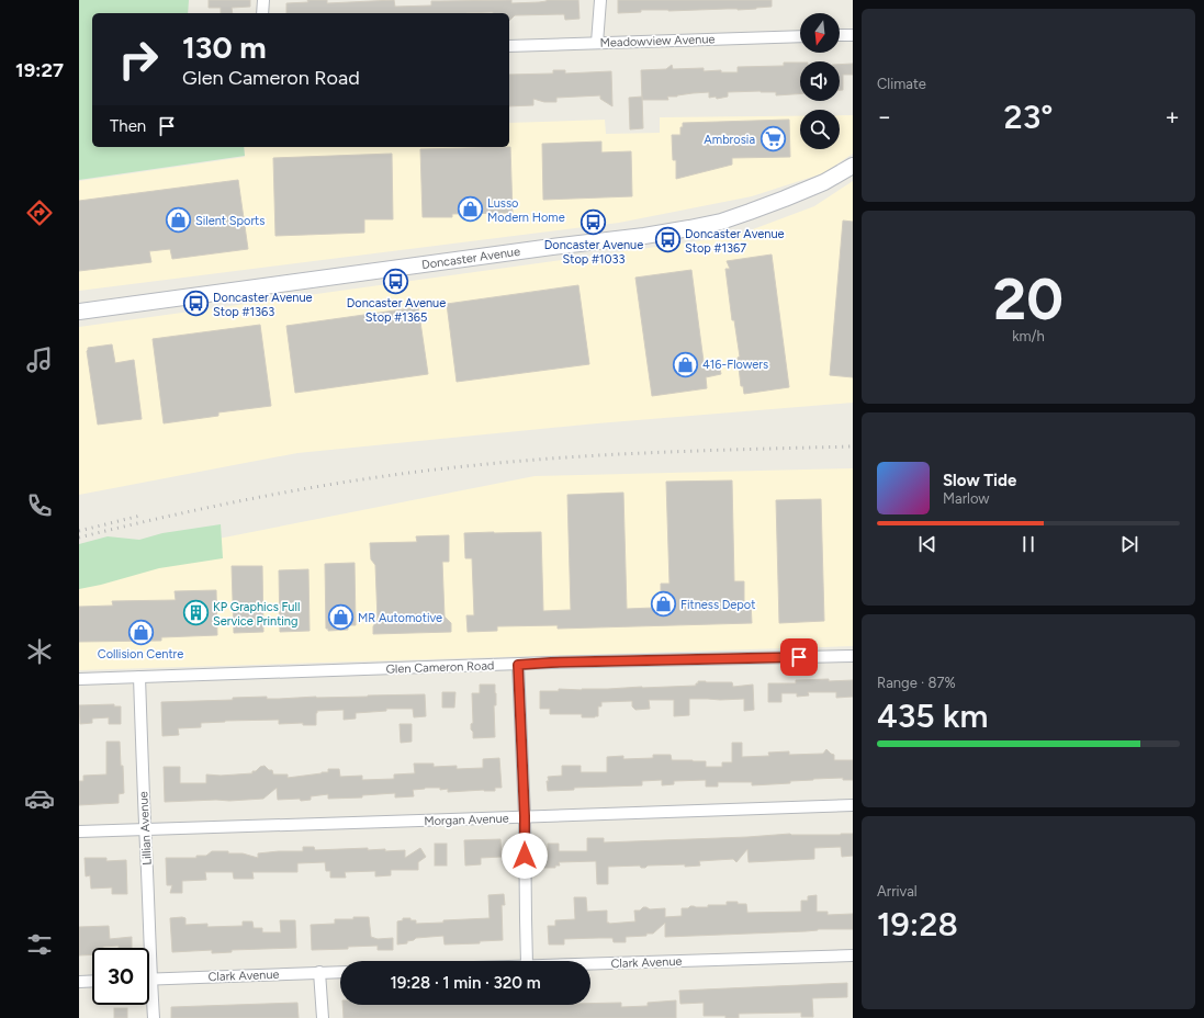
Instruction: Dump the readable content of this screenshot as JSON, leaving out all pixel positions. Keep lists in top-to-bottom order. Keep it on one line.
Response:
{"streets":{"street":["Meadowview Avenue","Doncaster Avenue","Glen Cameron Road","Morgan Avenue","Lillian Avenue","Clark Avenue"]},"crossings":[["Glen Cameron Road","Lillian Avenue"],["Morgan Avenue","Lillian Avenue"]],"places":{"supermarket":["Ambrosia"],"shop":["Lusso Modern Home","Silent Sports","416-Flowers","Fitness Depot","MR Automotive","Collision Centre"],"bus stop":["Doncaster Avenue Stop #1033","Doncaster Avenue Stop #1367","Doncaster Avenue Stop #1365","Doncaster Avenue Stop #1363"],"building":["KP Graphics Full Service Printing"]},"north":"bottom","page":{"tabs":"19:27","tile":["Climate",["20","km/h"],["Range · 87%","435 km"],["Arrival","19:28"]],"turn":["130 m","Glen Cameron Road"],"heat":["−","23°","+"],"then":"Then","song":["Slow Tide","Marlow"],"limit":"30","trip":"19:28 · 1 min · 320 m"}}
